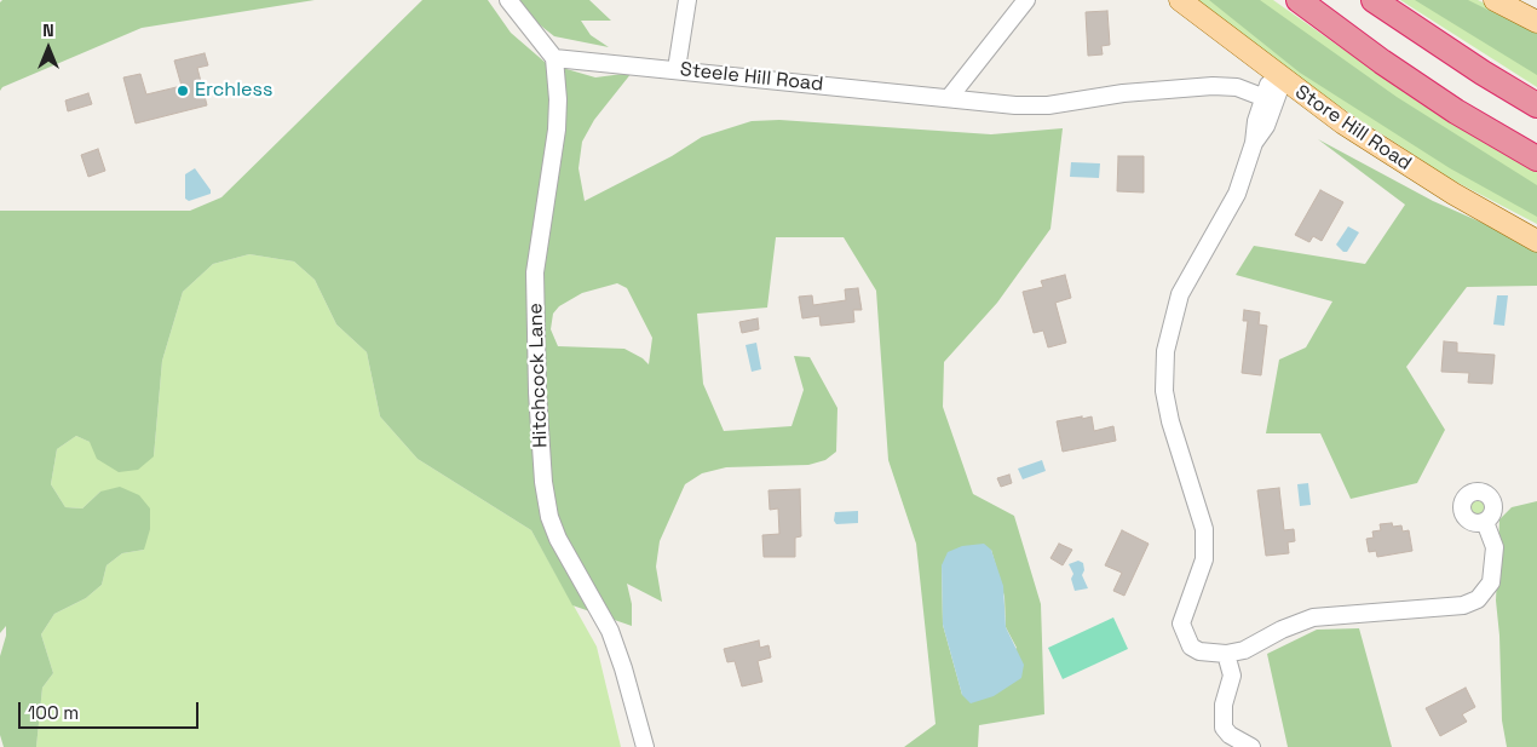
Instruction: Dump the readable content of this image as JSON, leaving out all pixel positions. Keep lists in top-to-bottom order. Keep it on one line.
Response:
{"streets":{"main road":["Store Hill Road"],"street":["Steele Hill Road","Hitchcock Lane"]},"crossings":[["Steele Hill Road","Hitchcock Lane"]],"places":["Erchless"],"scale_bar":"100 m","north":"top"}
